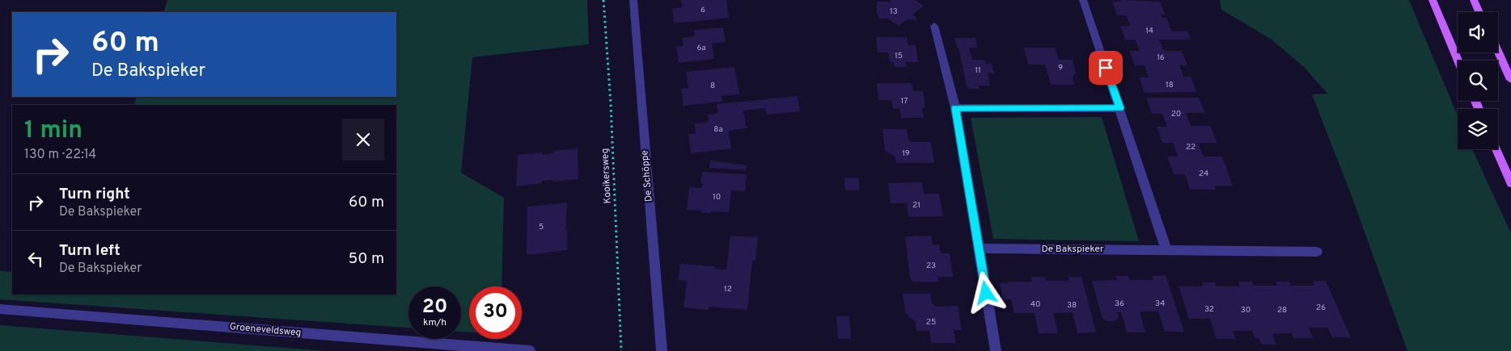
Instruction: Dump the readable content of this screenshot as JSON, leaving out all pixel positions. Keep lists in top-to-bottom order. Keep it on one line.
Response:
{"streets":{"street":["De Schöppe","De Bakspieker","Groeneveldsweg"],"path":["Kooikersweg"]},"house_numbers":["6","13","14","6a","15","16","9","11","18","8","17","20","8a","22","19","24","10","21","5","23","12","36","34","40","38","26","32","30","28","25"],"page":{"turn":["60 m","De Bakspieker"],"heading":["1 min","130 m · 22:14"],"list":[{"name":"Turn right","note":"De Bakspieker","value":"60 m"},{"name":"Turn left","note":"De Bakspieker","value":"50 m"}],"speed":"20 km/h","limit":"30"}}
